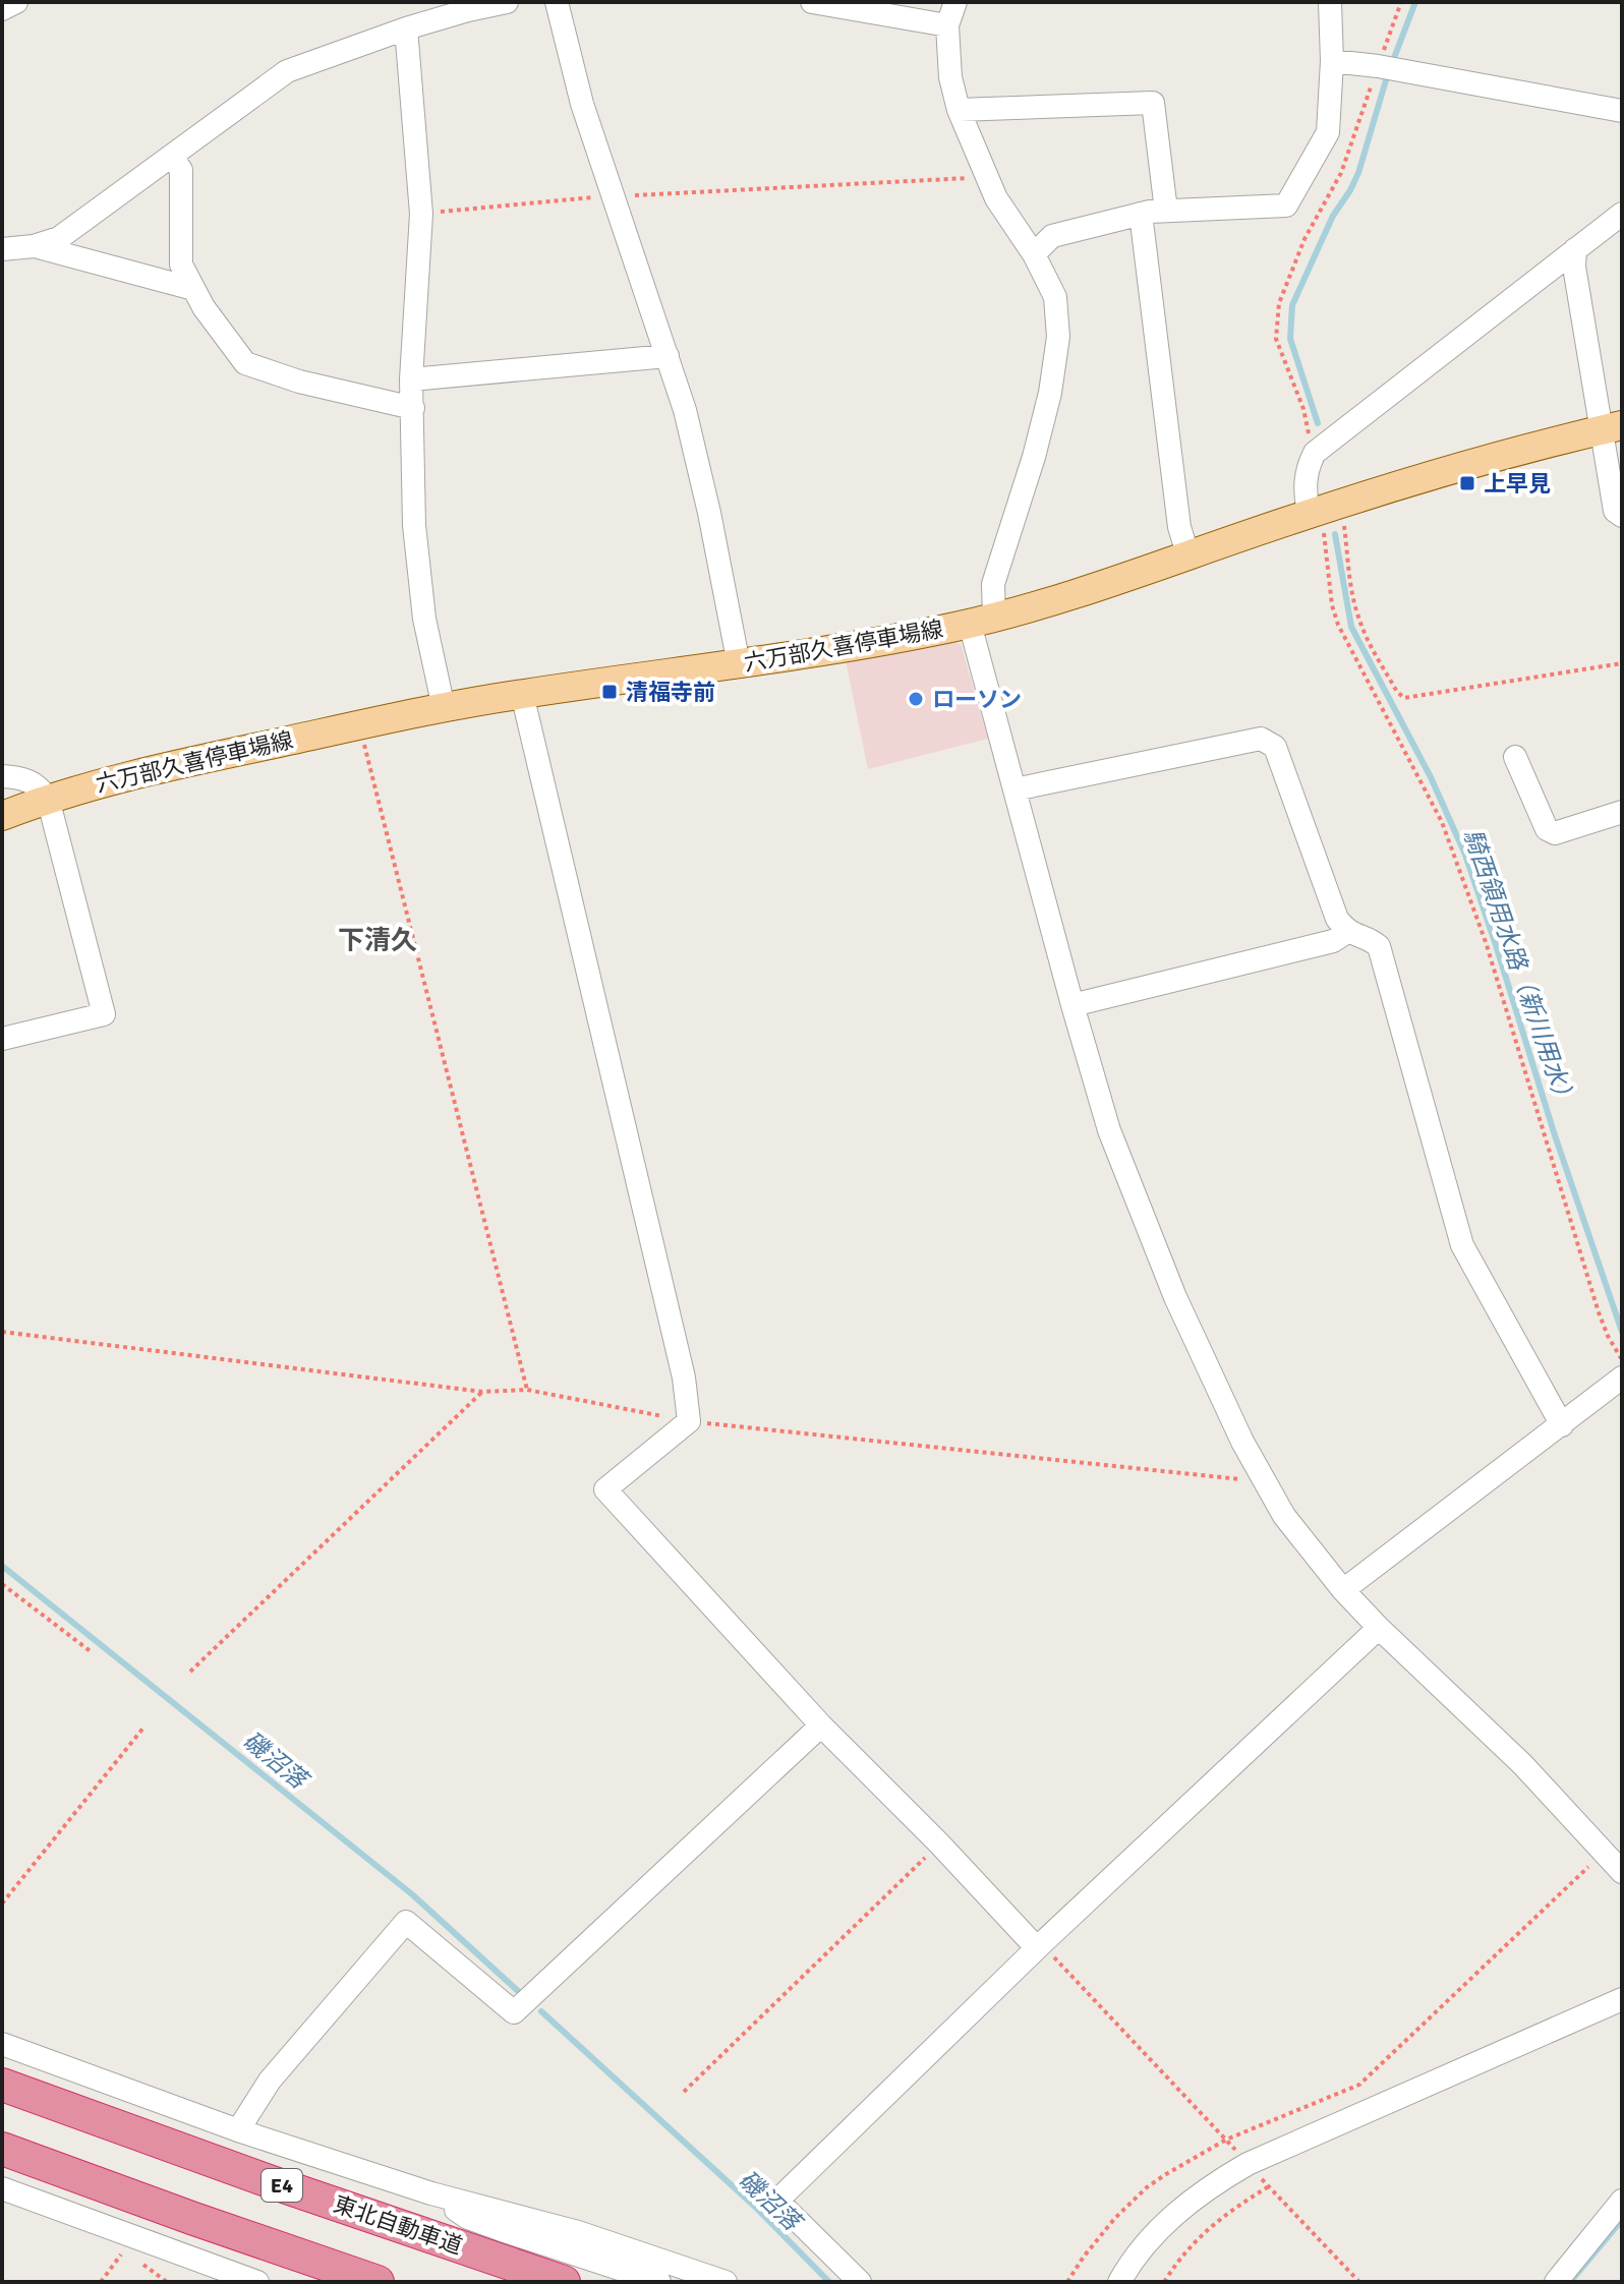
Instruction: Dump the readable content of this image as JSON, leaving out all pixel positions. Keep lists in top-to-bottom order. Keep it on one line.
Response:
{"streets":{"highway":["E4","東北自動車道"],"main road":["六万部久喜停車場線"]},"districts":["下清久"],"water":["騎西領用水路（新川用水）","磯沼落"],"places":{"transit":["上早見","清福寺前"],"other":["ローソン"]}}
